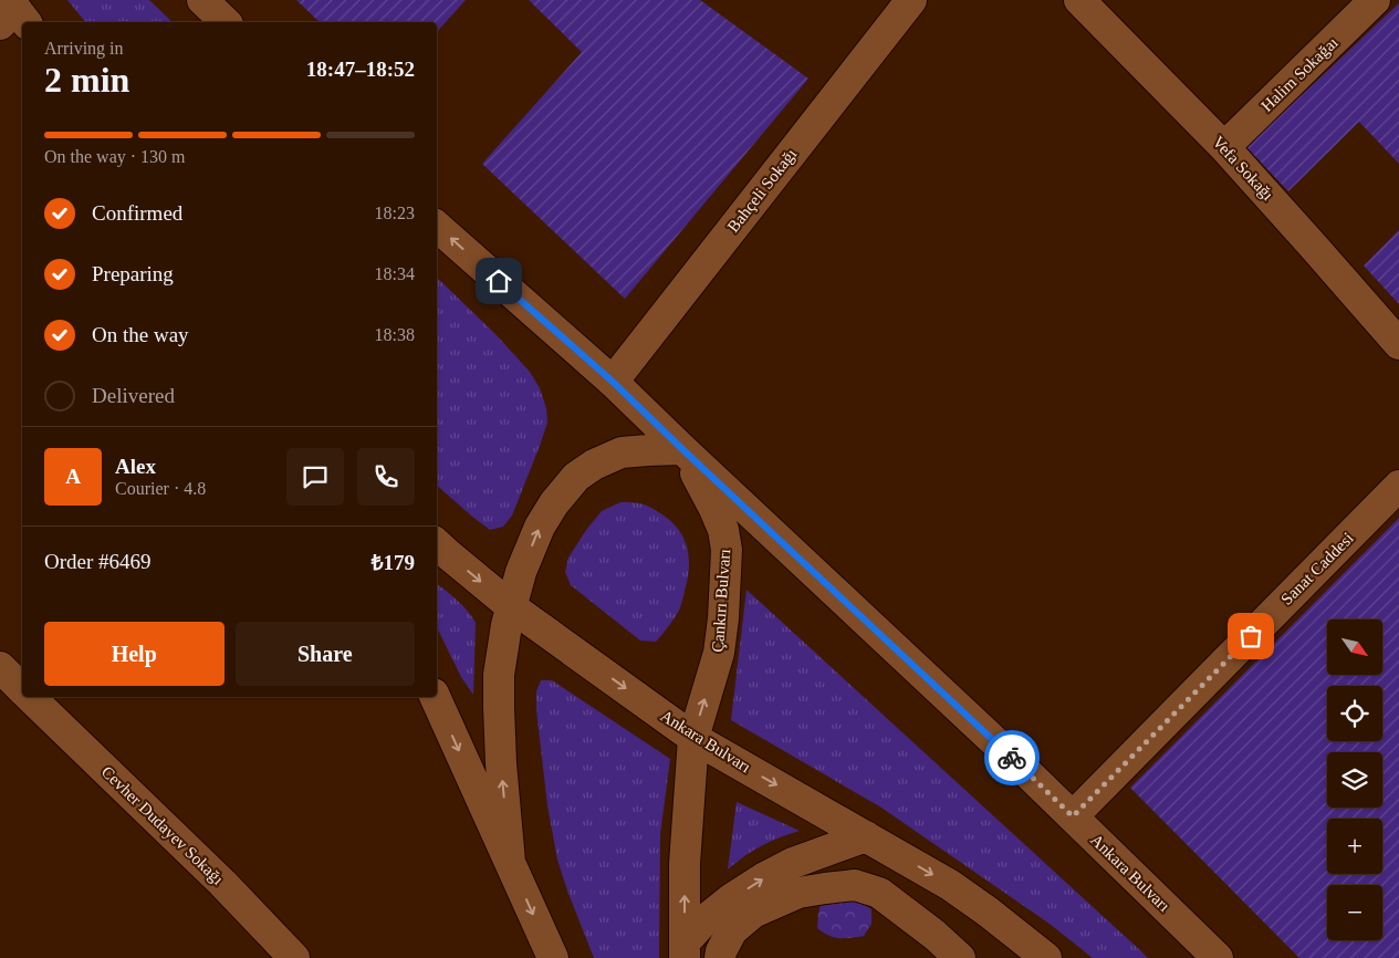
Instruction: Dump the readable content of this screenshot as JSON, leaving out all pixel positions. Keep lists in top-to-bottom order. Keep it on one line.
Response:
{"streets":{"main road":["Halim Sokağaı","Vefa Sokağı","Bahçeli Sokağı","Sanat Caddesi","Çankırı Bulvarı","Ankara Bulvarı","Cevher Dudayev Sokağı"]},"crossings":[["Halim Sokağaı","Vefa Sokağı"],["Bahçeli Sokağı","Ankara Bulvarı"],["Sanat Caddesi","Ankara Bulvarı"],["Çankırı Bulvarı","Ankara Bulvarı"]],"north":"bottom right","page":{"heading":["2 min","Arriving in","18:47–18:52"],"panel":["Alex","Courier · 4.8","Order #6469","₺179"],"bar":"On the way · 130 m","list":[["Confirmed","18:23"],["Preparing","18:34"],["On the way","18:38"],"Delivered"],"round":"A","buttons":["Help","Share"],"map_buttons":["+","−"]}}
